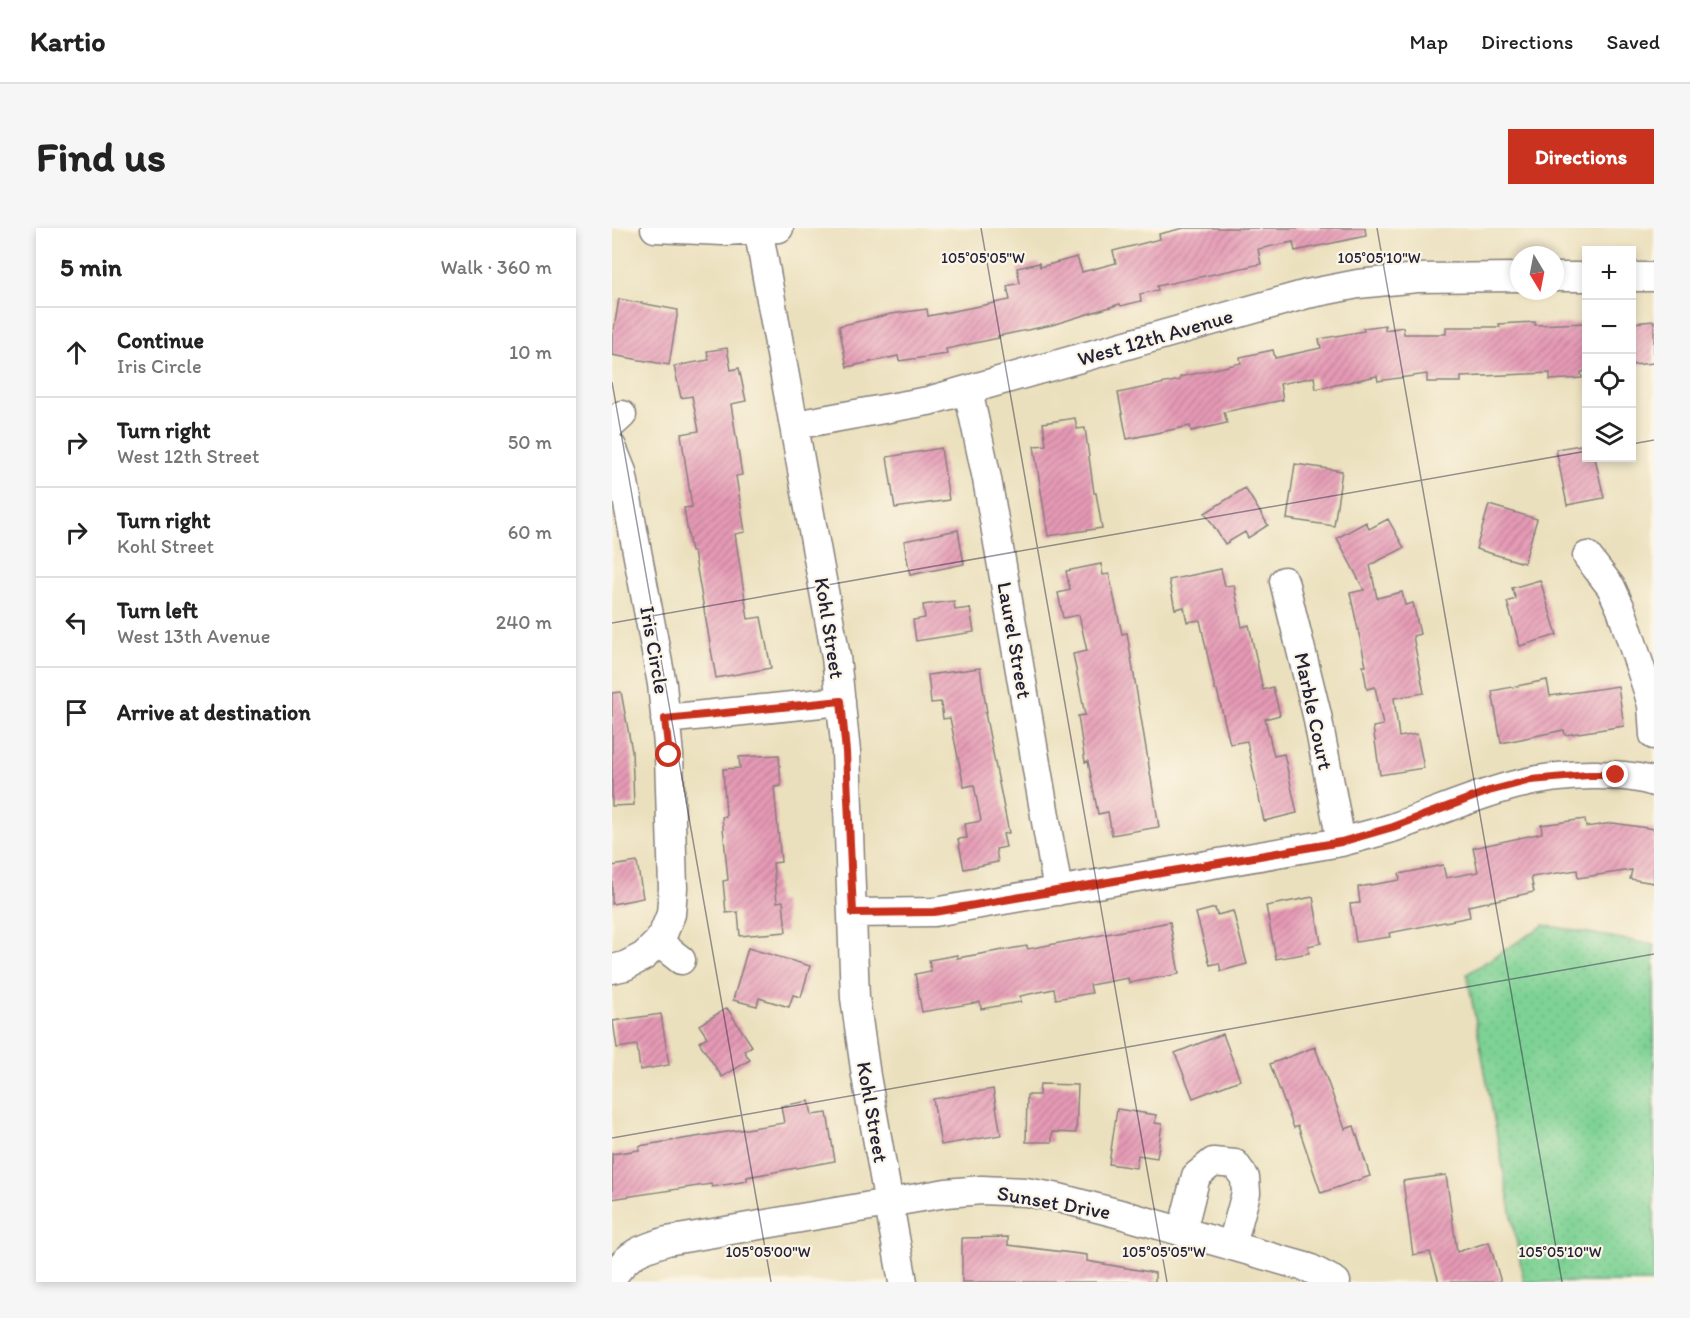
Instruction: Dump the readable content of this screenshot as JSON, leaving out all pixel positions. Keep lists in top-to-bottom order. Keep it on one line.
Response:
{"streets":{"street":["West 12th Avenue","Kohl Street","Laurel Street","Iris Circle","Marble Court","Sunset Drive"]},"crossings":[["West 12th Avenue","Kohl Street"],["West 12th Avenue","Laurel Street"],["Kohl Street","Sunset Drive"]],"north":"bottom","page":{"header":"Kartio","nav":["Map","Directions","Saved"],"buttons":"Directions","title":"Find us","heading":["5 min","Walk · 360 m"],"map_buttons":["+","−"],"list":[["Continue","Iris Circle","10 m"],["Turn right","West 12th Street","50 m"],["Turn right","Kohl Street","60 m"],["Turn left","West 13th Avenue","240 m"],"Arrive at destination"]},"coordinates":["105°05'05\"W","105°05'10\"W","105°05'00\"W"]}
